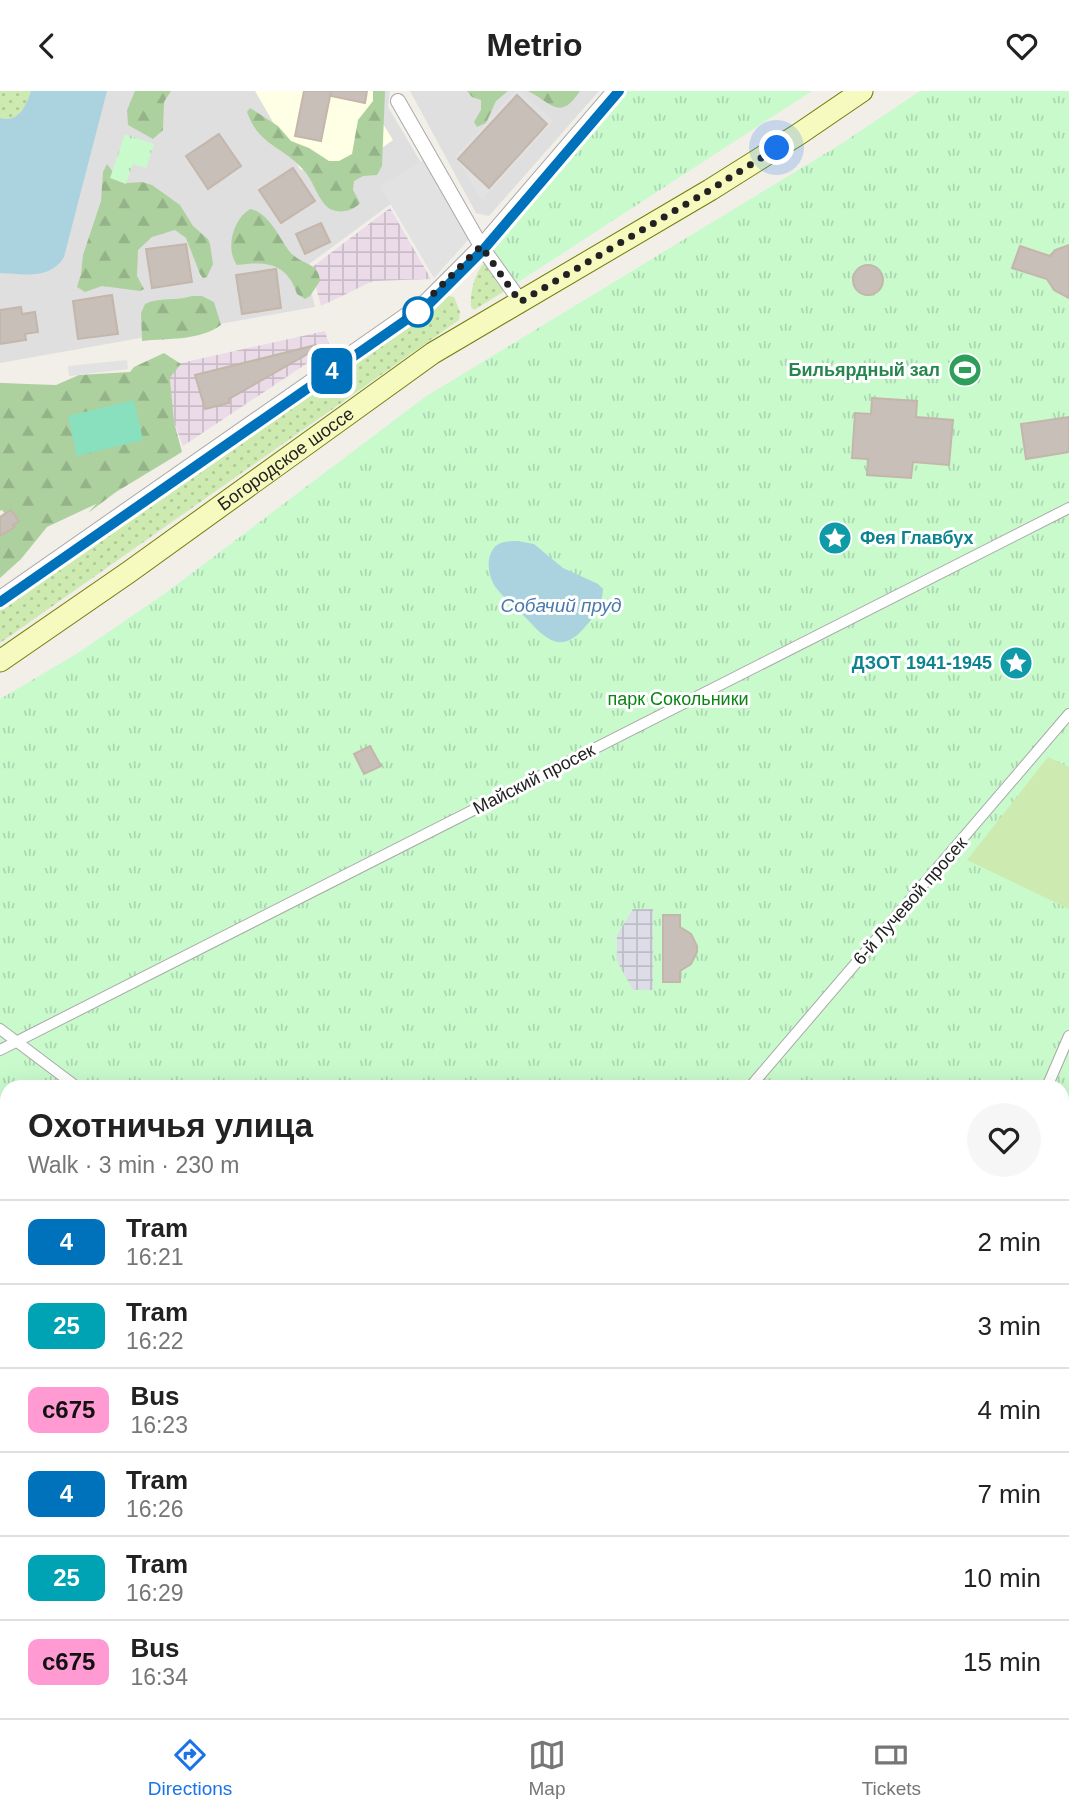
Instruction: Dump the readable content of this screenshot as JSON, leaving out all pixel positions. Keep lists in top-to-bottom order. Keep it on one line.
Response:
{"streets":{"main road":["Богородское шоссе"],"street":["Майский просек","6-й Лучевой просек"]},"water":["Собачий пруд"],"parks":["парк Сокольники"],"places":{"sports":["Бильярдный зал"],"place":["Фея Главбух","ДЗОТ 1941-1945"]},"lines":["tram line 4"],"page":{"header":"Metrio","on_map":"4","heading":["Охотничья улица","Walk · 3 min · 230 m"],"list":[{"mark":"4","name":"Tram","note":"16:21","value":"2 min"},{"mark":"25","name":"Tram","note":"16:22","value":"3 min"},{"mark":"с675","name":"Bus","note":"16:23","value":"4 min"},{"mark":"4","name":"Tram","note":"16:26","value":"7 min"},{"mark":"25","name":"Tram","note":"16:29","value":"10 min"},{"mark":"с675","name":"Bus","note":"16:34","value":"15 min"}],"tabs":["Directions","Map","Tickets"]}}
